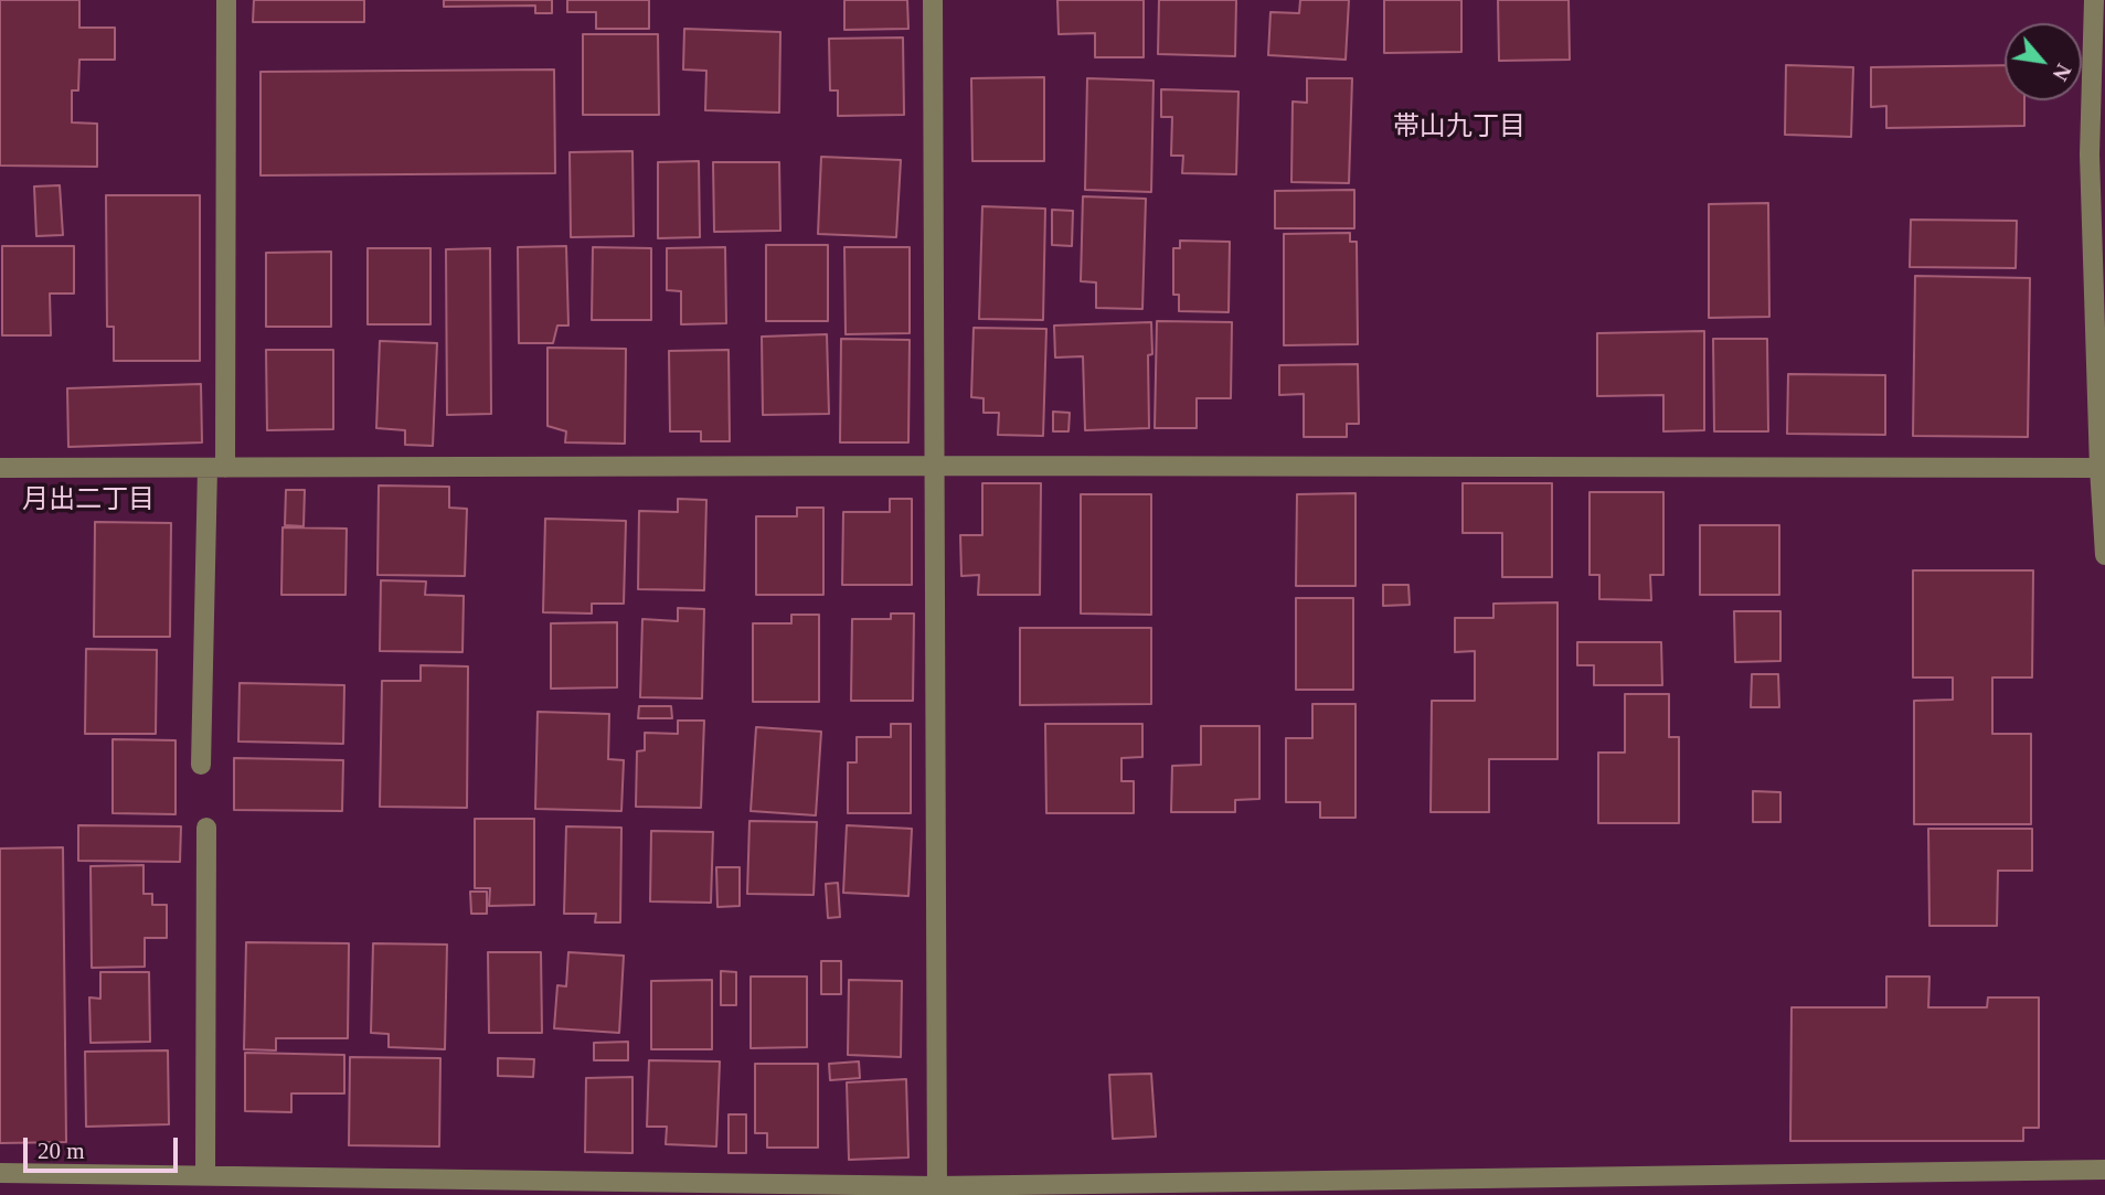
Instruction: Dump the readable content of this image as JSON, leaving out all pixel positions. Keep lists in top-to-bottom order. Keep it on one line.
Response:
{"districts":["帯山九丁目","月出二丁目"],"scale_bar":"20 m","north":"bottom right"}
